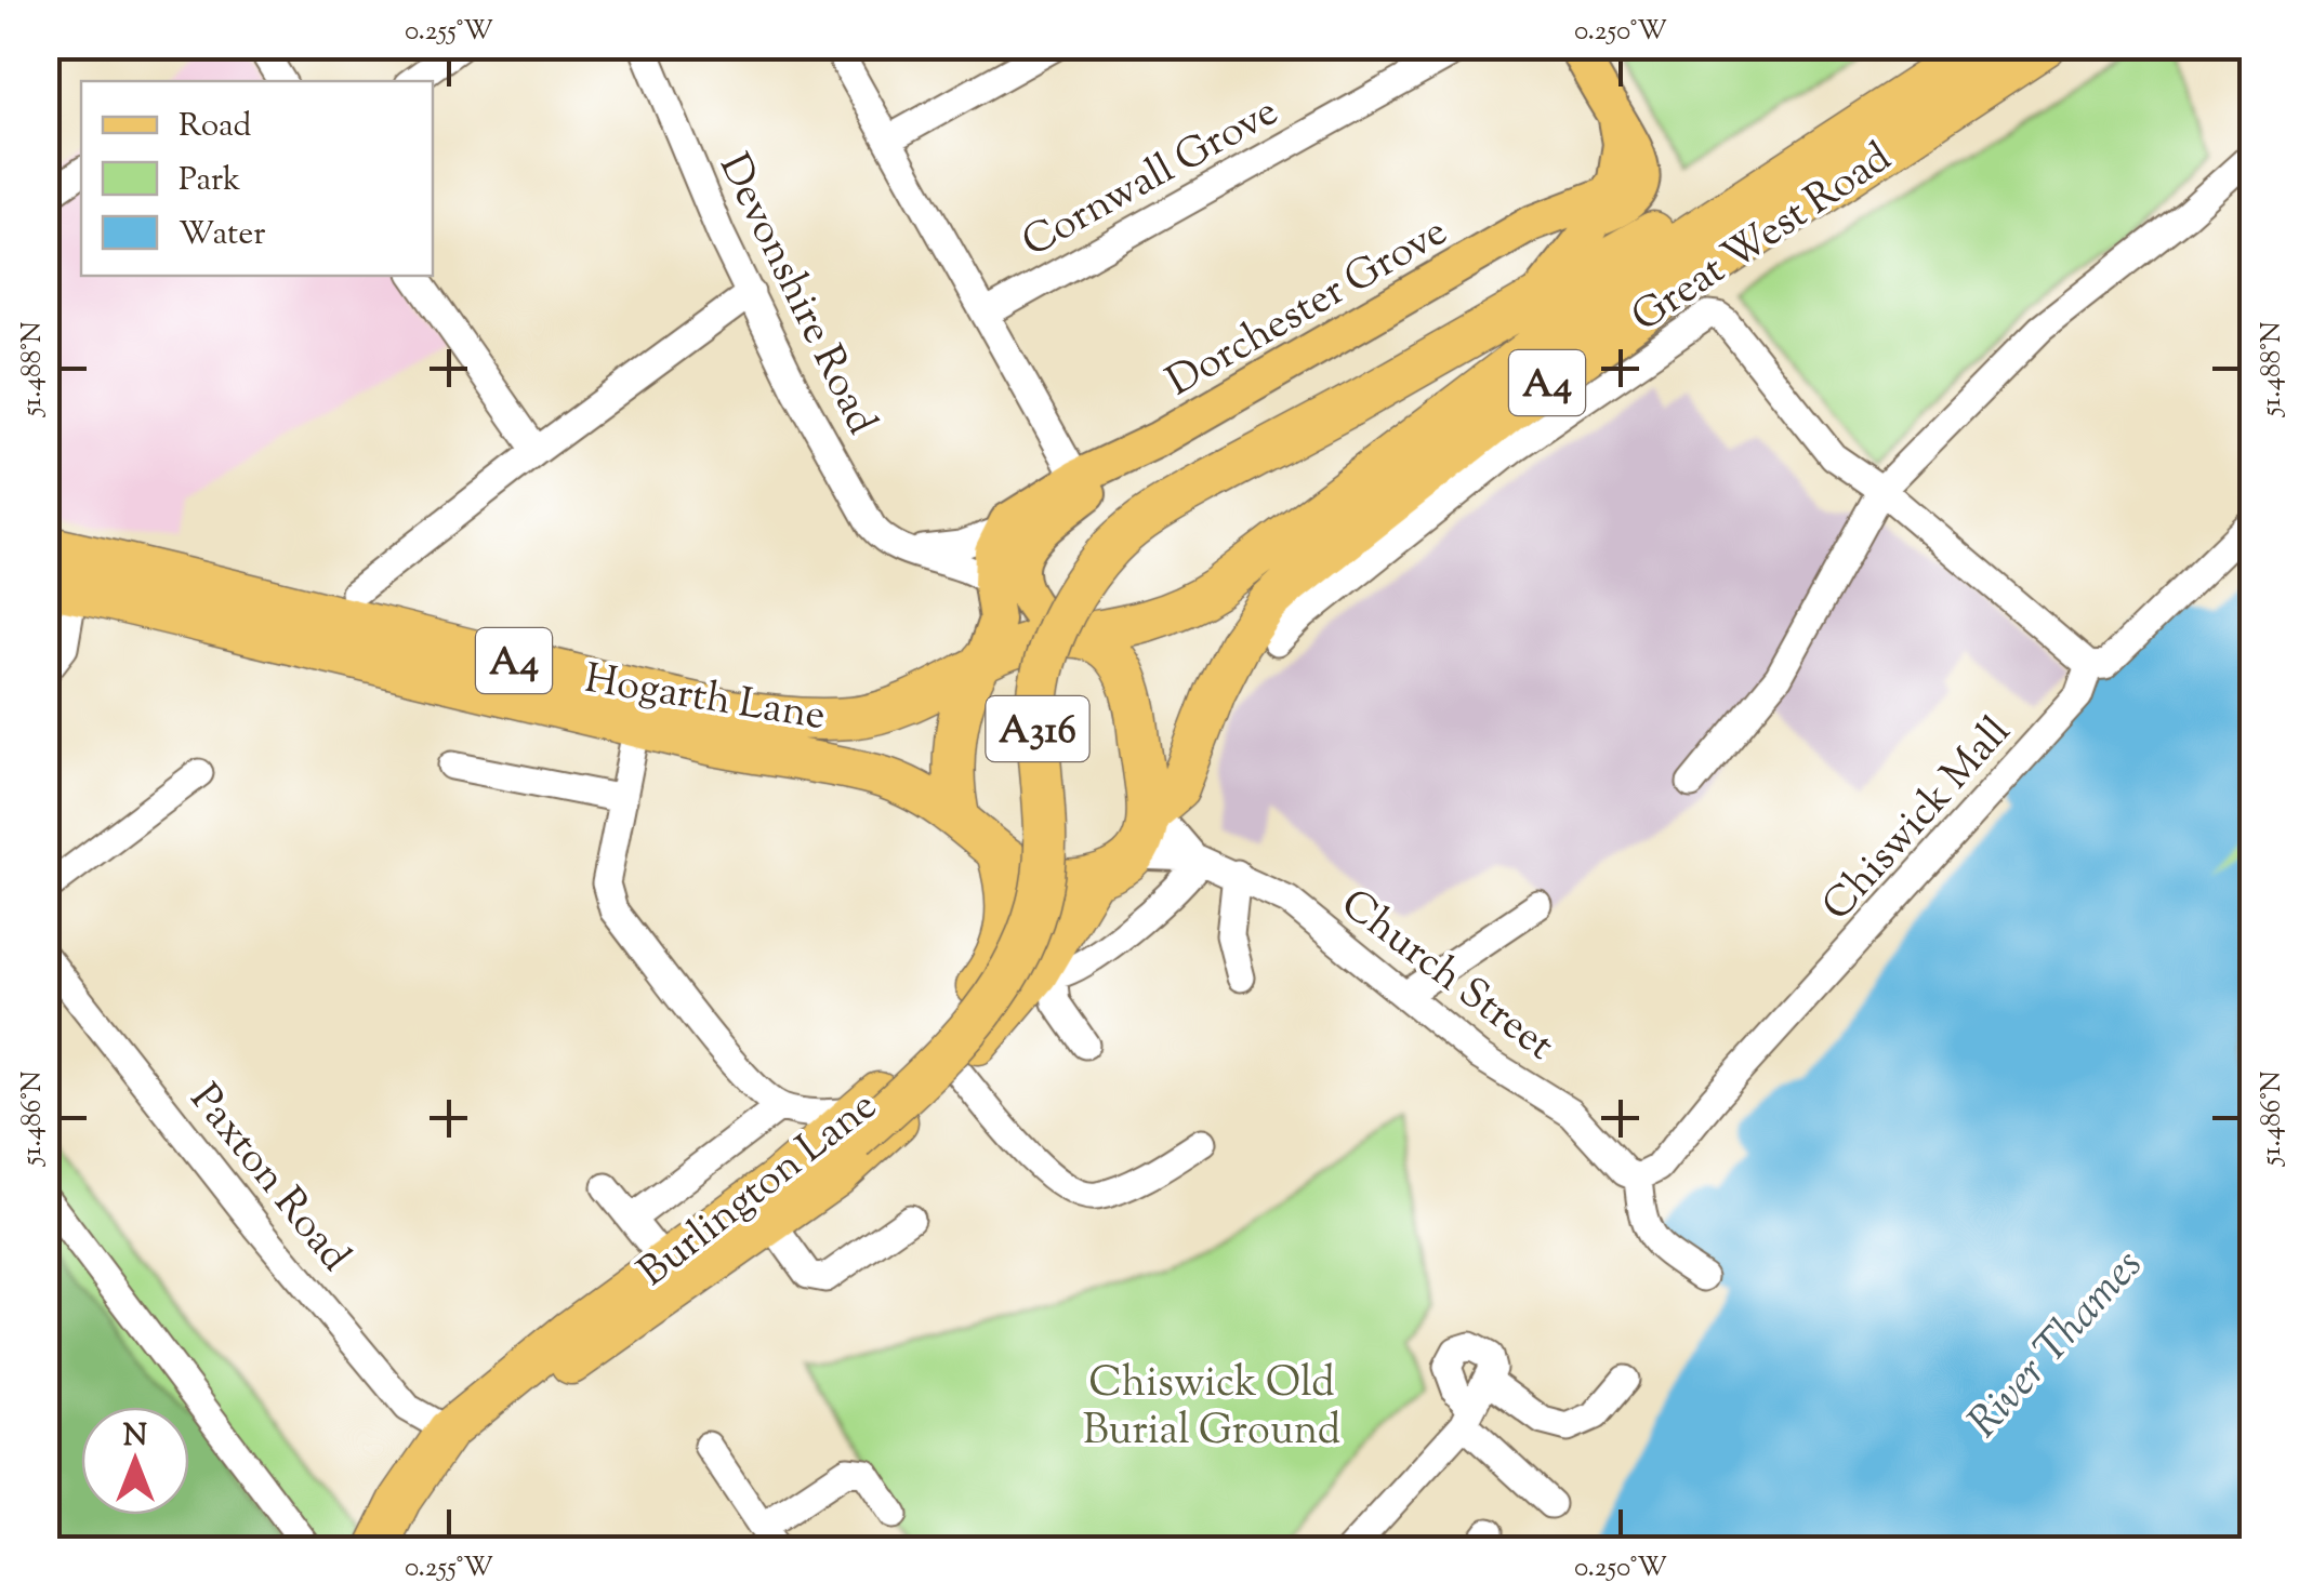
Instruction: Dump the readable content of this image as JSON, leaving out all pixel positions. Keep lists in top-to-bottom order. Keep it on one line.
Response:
{"streets":{"highway":["Great West Road","A4","Hogarth Lane","A316","Burlington Lane"],"main road":["Dorchester Grove"],"street":["Cornwall Grove","Devonshire Road","Chiswick Mall","Church Street","Paxton Road"]},"crossings":[["Great West Road","Dorchester Grove"],["Great West Road","Hogarth Lane"],["Great West Road","A316"],["Great West Road","Church Street"],["Great West Road","Burlington Lane"],["Devonshire Road","A316"],["Dorchester Grove","Hogarth Lane"],["Dorchester Grove","A316"],["Dorchester Grove","Church Street"],["Dorchester Grove","Burlington Lane"],["A4","A316"],["Hogarth Lane","A316"],["Hogarth Lane","Church Street"],["Hogarth Lane","Burlington Lane"],["A316","Church Street"],["A316","Burlington Lane"],["Chiswick Mall","Church Street"],["Church Street","Burlington Lane"],["Paxton Road","Burlington Lane"]],"water":["River Thames"],"parks":["Chiswick Old Burial Ground"],"legend":["Road","Park","Water"],"north":"top","coordinates":["0.255°W","0.250°W","51.488°N","51.486°N"]}
